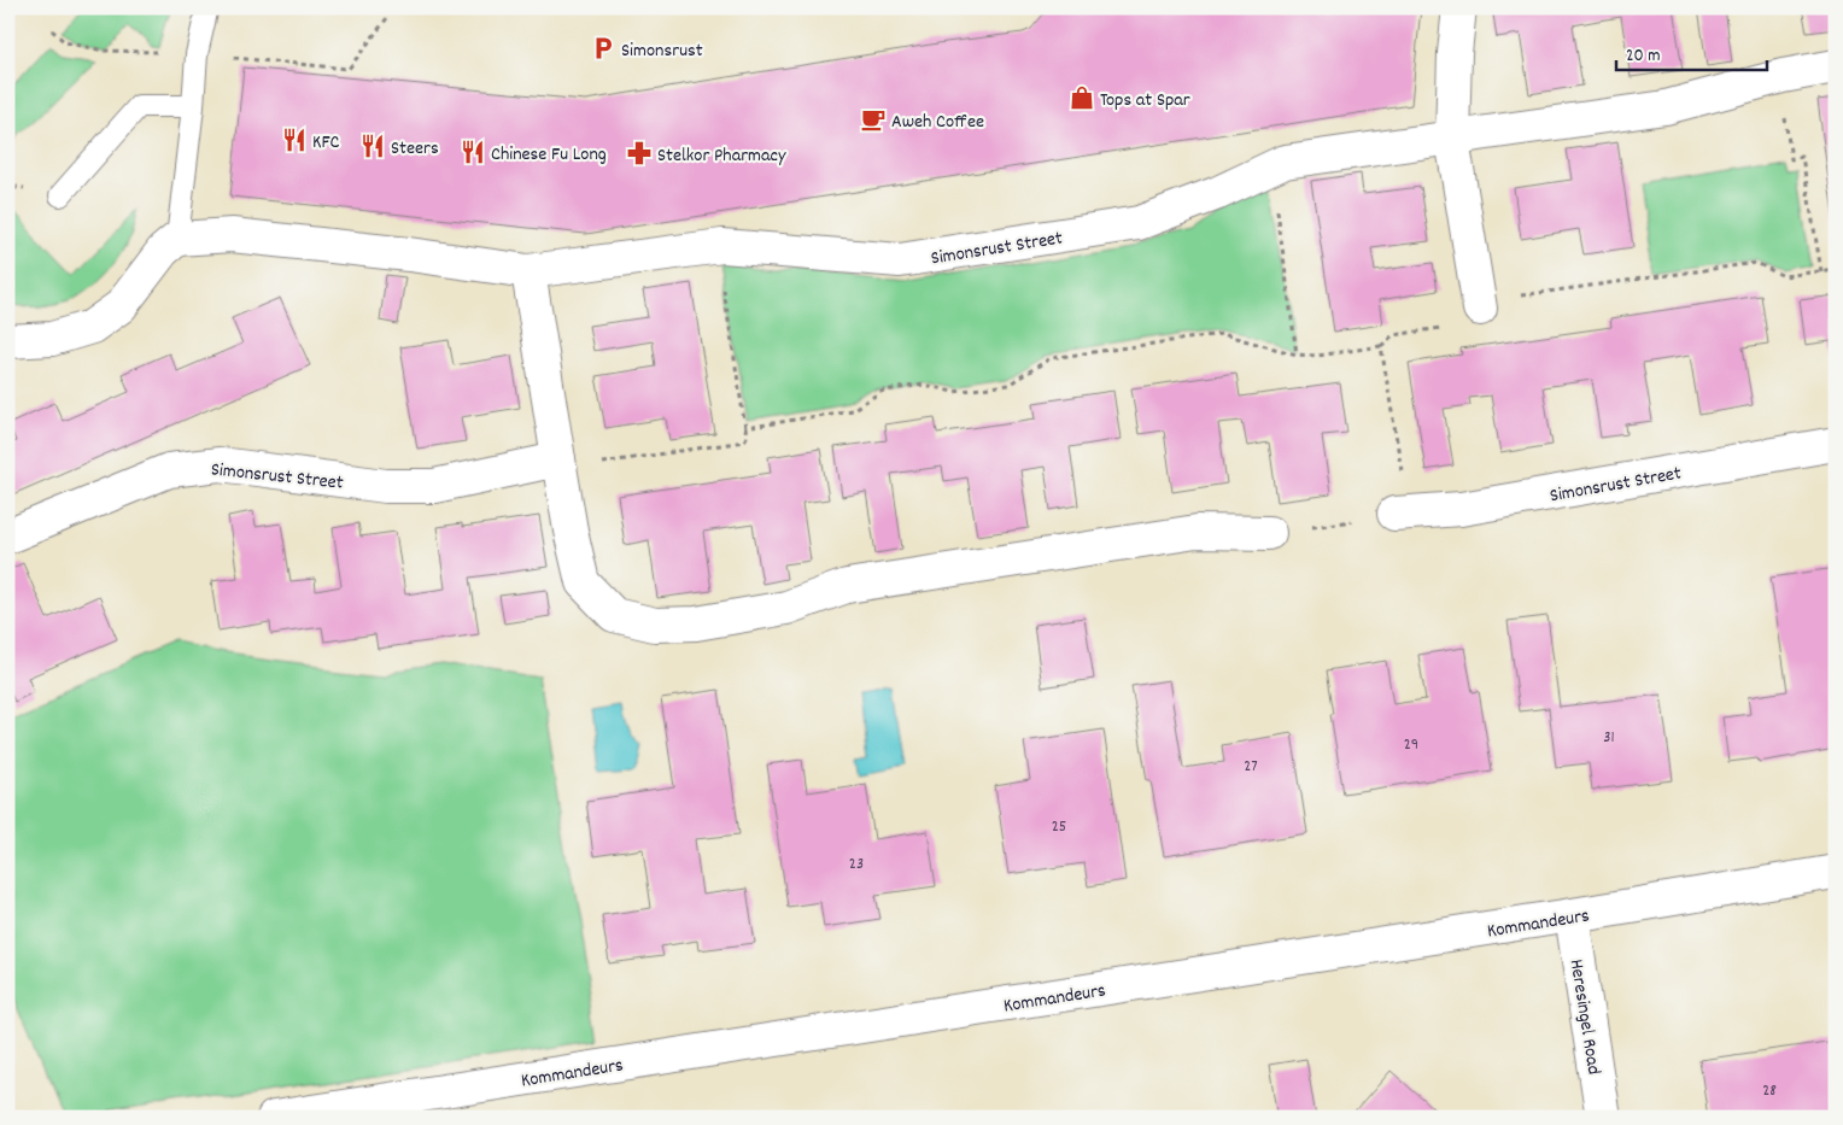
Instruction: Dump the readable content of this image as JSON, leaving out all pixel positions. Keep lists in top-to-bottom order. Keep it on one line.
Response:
{"streets":{"street":["Simonsrust Street","Kommandeurs","Heresingel Road"]},"crossings":[["Kommandeurs","Heresingel Road"]],"places":{"parking":["Simonsrust"],"shop":["Tops at Spar"],"cafe":["Aweh Coffee"],"restaurant":["KFC","Steers","Chinese Fu Long"],"pharmacy":["Stelkor Pharmacy"]},"house_numbers":["31","29","27","25","23","28"],"scale_bar":"20 m"}
